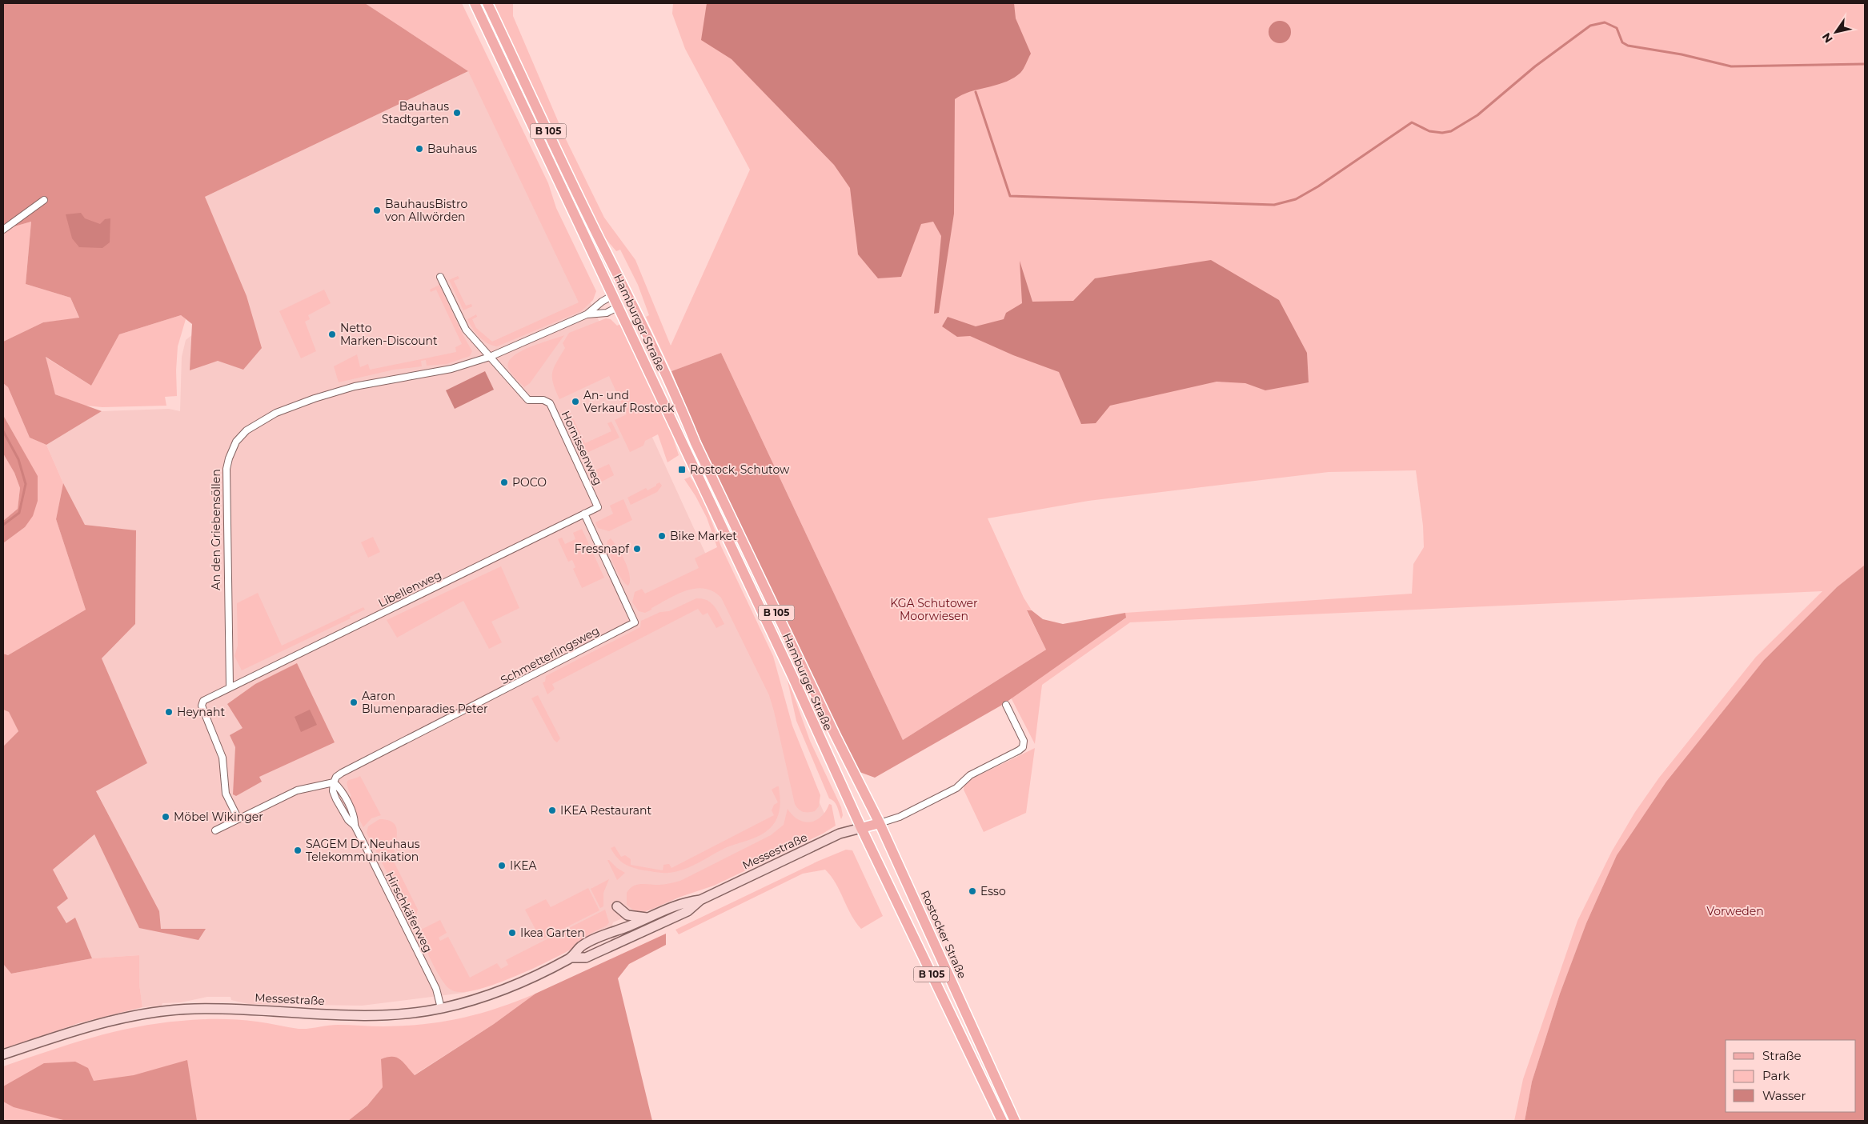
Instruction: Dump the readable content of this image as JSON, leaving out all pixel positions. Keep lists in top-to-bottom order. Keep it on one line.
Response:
{"streets":{"main road":["B 105","Hamburger Straße","An den Griebensöllen","Messestraße","Rostocker Straße"],"street":["Hornissenweg","Libellenweg","Schmetterlingsweg","Hirschkäferweg"]},"crossings":[["B 105","Hamburger Straße"],["B 105","Messestraße"],["Hamburger Straße","An den Griebensöllen"],["Hamburger Straße","Messestraße"],["Hamburger Straße","Rostocker Straße"],["Hornissenweg","An den Griebensöllen"],["Hornissenweg","Libellenweg"],["An den Griebensöllen","Libellenweg"],["Libellenweg","Schmetterlingsweg"],["Schmetterlingsweg","Hirschkäferweg"],["Messestraße","Hirschkäferweg"]],"parks":["KGA Schutower Moorwiesen","Vorweden"],"places":{"other":["Bauhaus Stadtgarten","Bauhaus","BauhausBistro von Allwörden","Netto Marken-Discount","An- und Verkauf Rostock","POCO","Bike Market","Fressnapf","Aaron Blumenparadies Peter","Heynaht","IKEA Restaurant","Möbel Wikinger","SAGEM Dr. Neuhaus Telekommunikation","IKEA","Esso","Ikea Garten"],"transit":["Rostock, Schutow"]},"legend":["Straße","Park","Wasser"],"north":"bottom left"}
